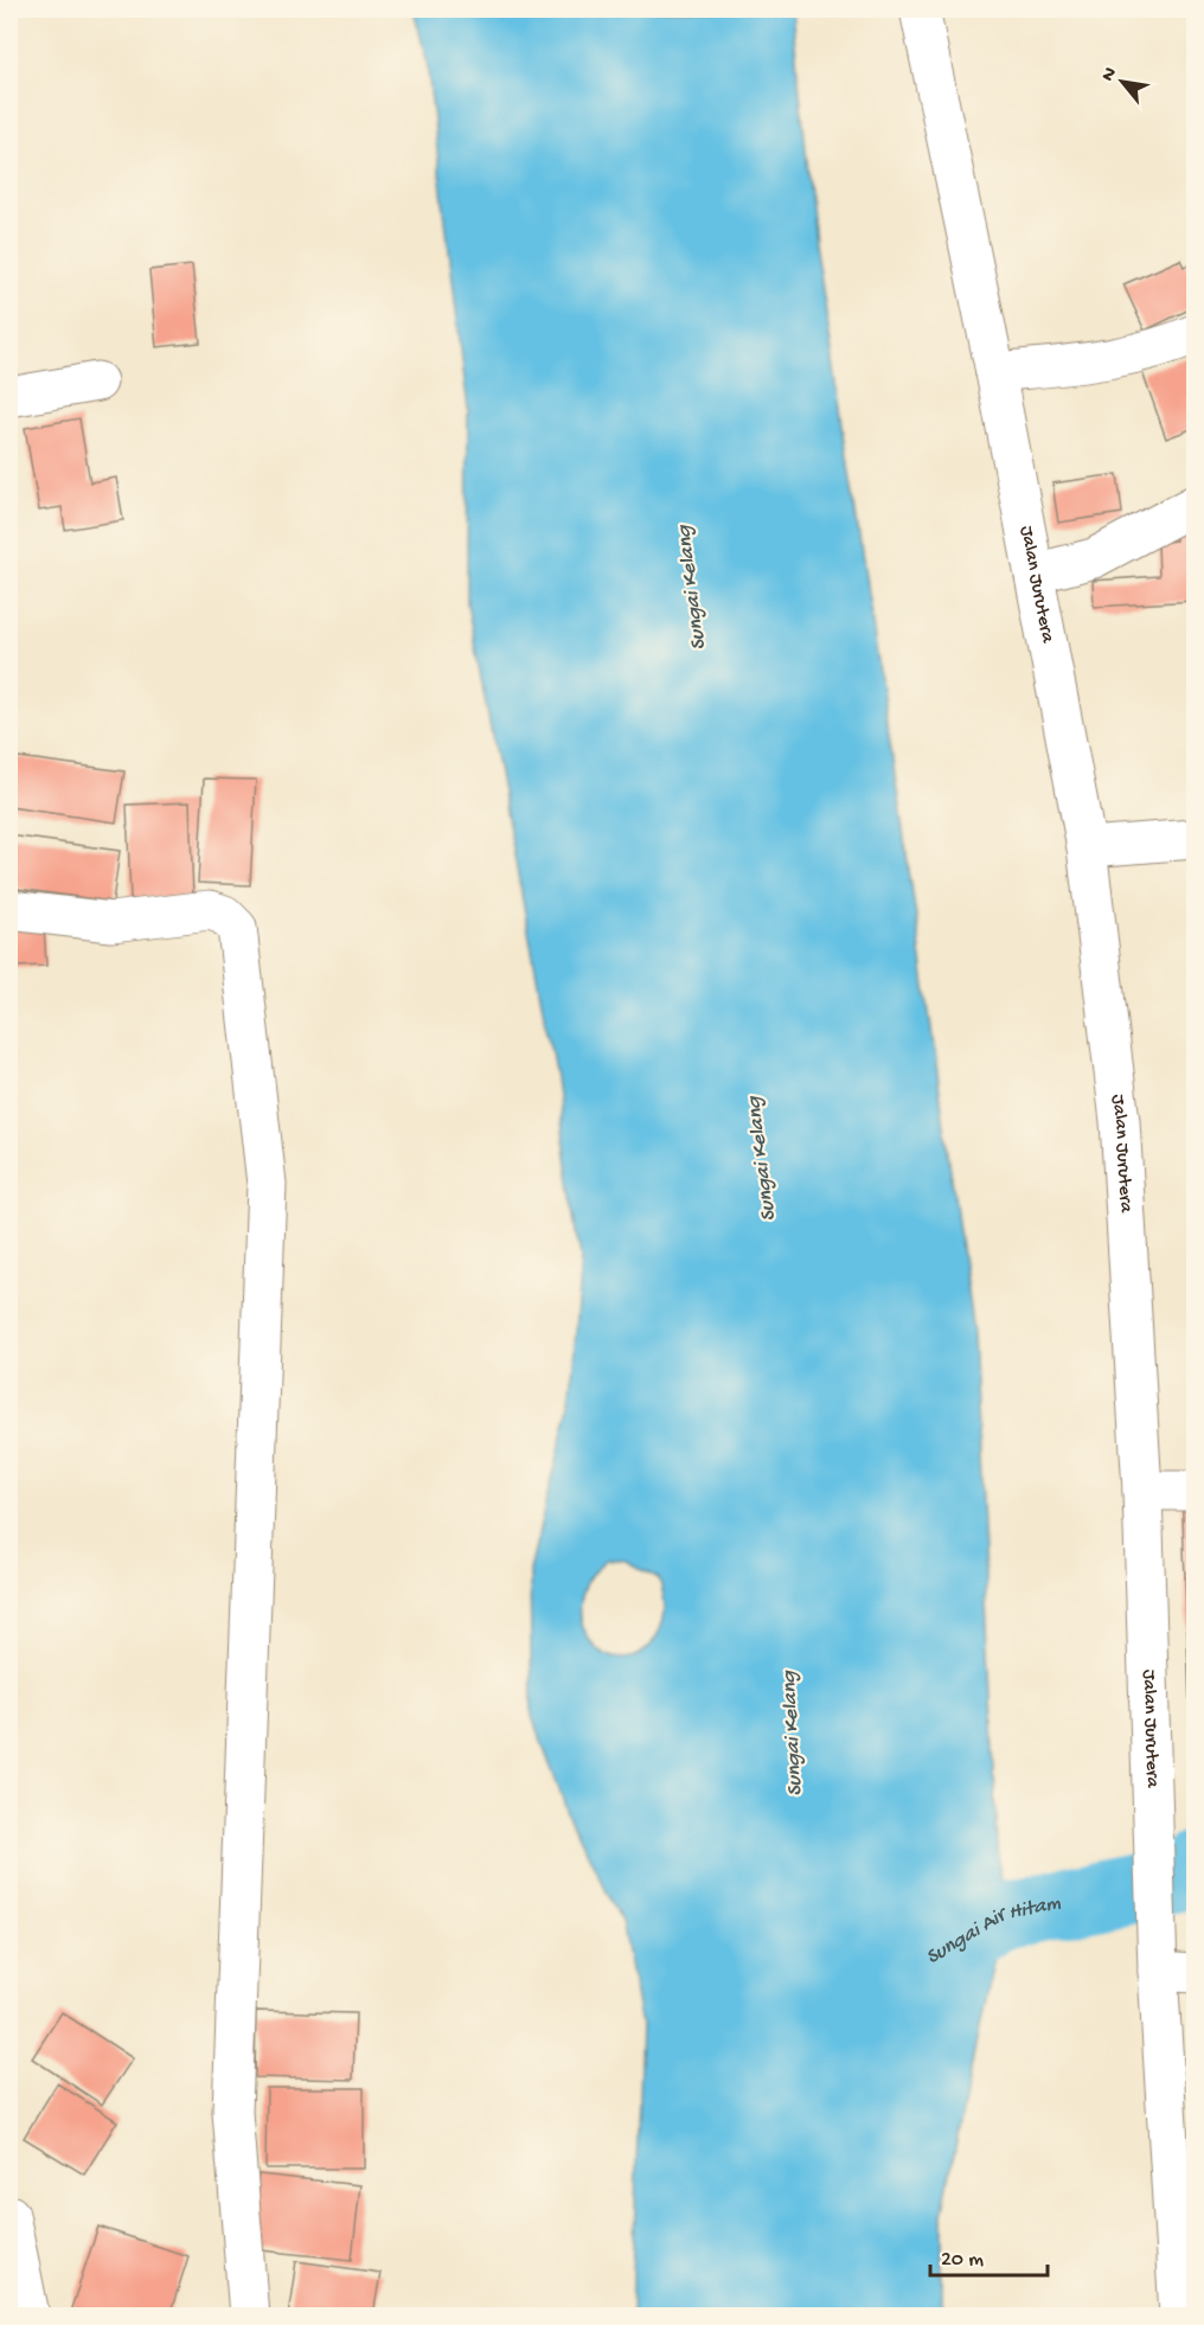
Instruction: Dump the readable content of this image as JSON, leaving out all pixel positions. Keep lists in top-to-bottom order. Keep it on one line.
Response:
{"streets":{"street":["Jalan Jurutera"]},"water":["Sungai Kelang","Sungai Air Hitam"],"scale_bar":"20 m","north":"top left"}
